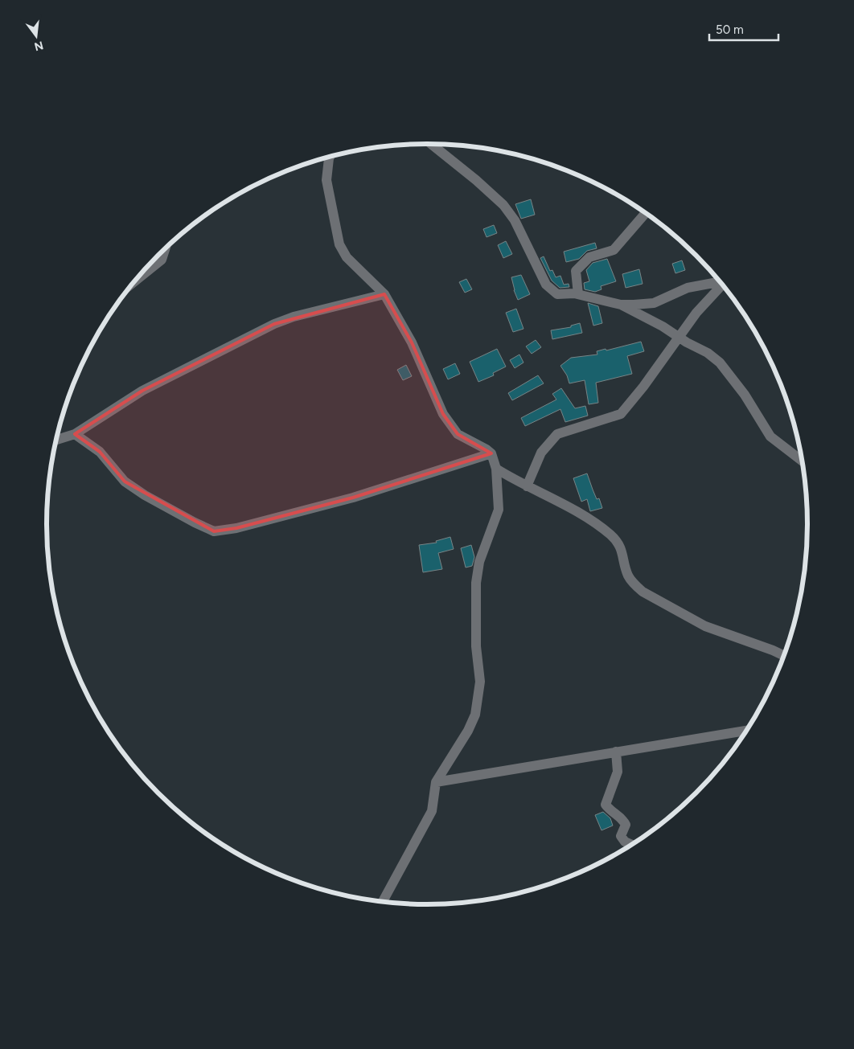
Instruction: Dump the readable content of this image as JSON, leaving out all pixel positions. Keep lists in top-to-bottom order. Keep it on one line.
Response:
{"scale_bar":"50 m","north":"bottom"}
